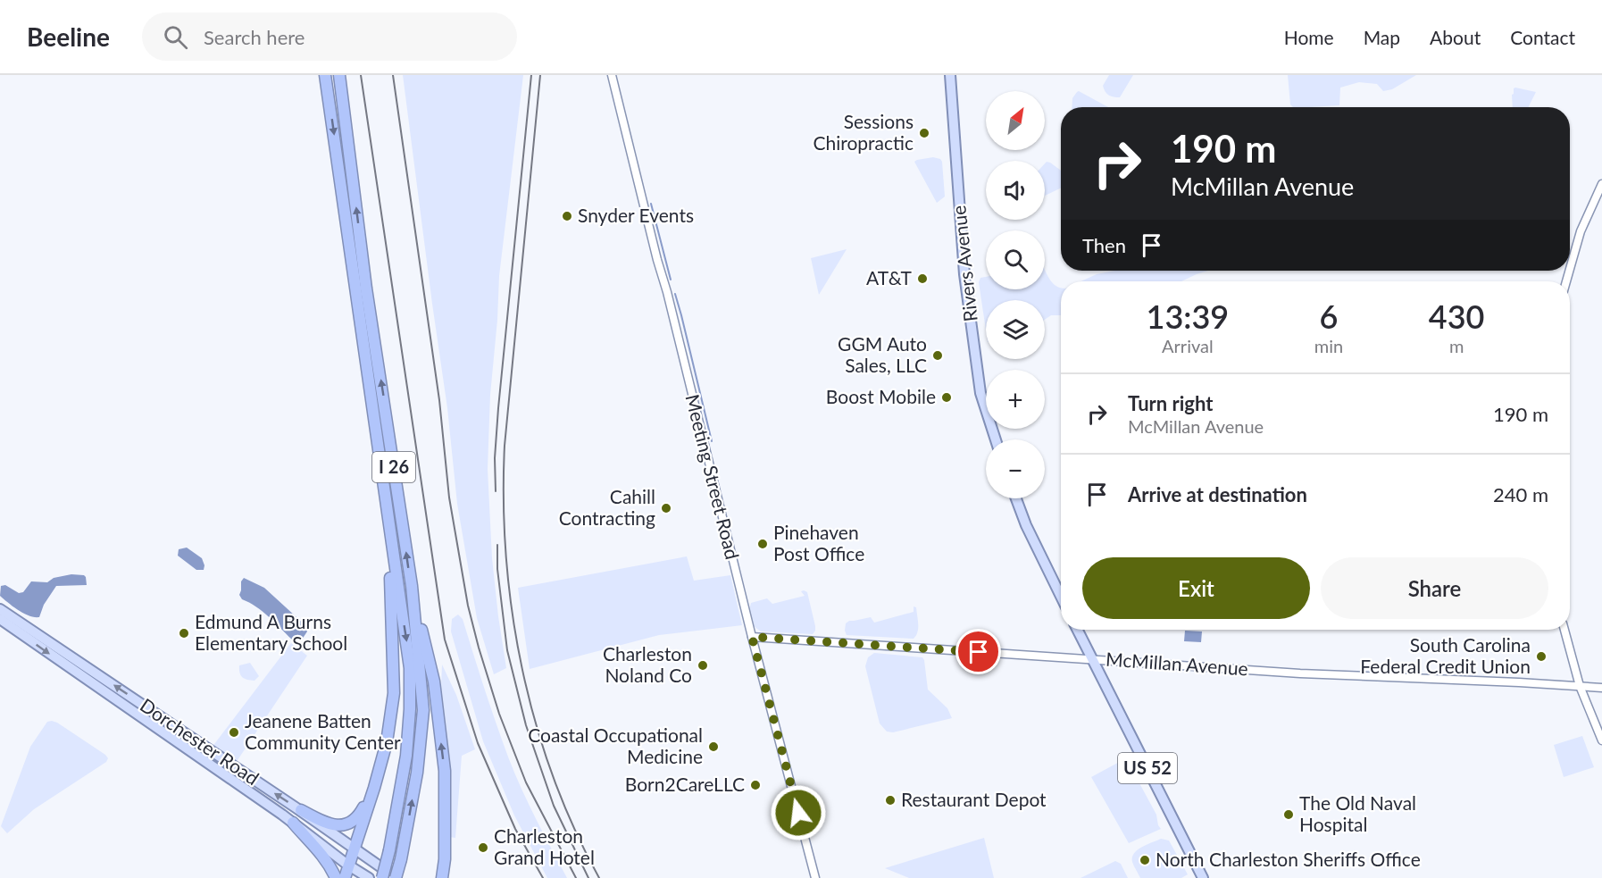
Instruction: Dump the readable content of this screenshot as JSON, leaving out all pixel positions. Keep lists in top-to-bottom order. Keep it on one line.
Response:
{"streets":{"highway":["I 26"],"main road":["Rivers Avenue","Dorchester Road","US 52"],"street":["Meeting Street Road","McMillan Avenue"]},"crossings":[["I 26","Dorchester Road"],["Meeting Street Road","McMillan Avenue"],["McMillan Avenue","US 52"]],"places":["Sessions Chiropractic","Snyder Events","AT&T","GGM Auto Sales, LLC","Boost Mobile","Cahill Contracting","Pinehaven Post Office","Edmund A Burns Elementary School","South Carolina Federal Credit Union","Charleston Noland Co","Jeanene Batten Community Center","Coastal Occupational Medicine","Born2CareLLC","Restaurant Depot","The Old Naval Hospital","Charleston Grand Hotel","North Charleston Sheriffs Office"],"north":"top right","page":{"header":"Beeline","search":"Search here","nav":["Home","Map","About","Contact"],"map_buttons":["+","−"],"turn":["190 m","McMillan Avenue"],"then":"Then","eta":["13:39","Arrival","6","min","430","m"],"list":[{"name":"Turn right","note":"McMillan Avenue","value":"190 m"},{"name":"Arrive at destination","value":"240 m"}],"buttons":["Exit","Share"]}}
